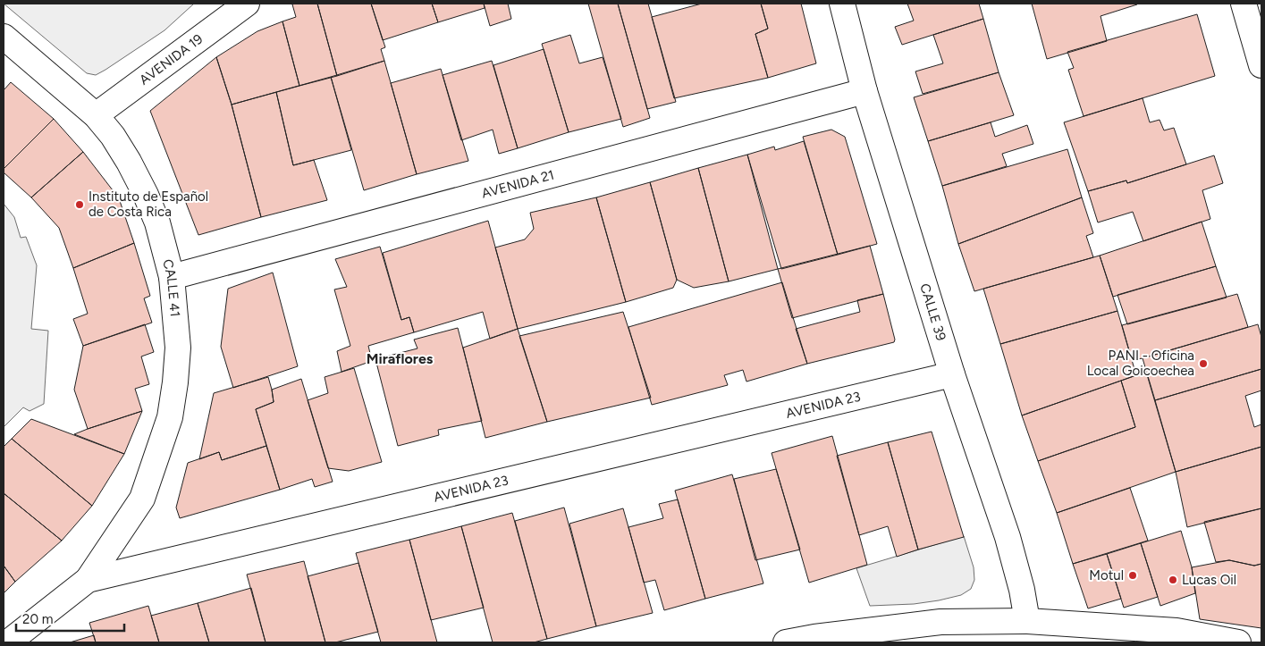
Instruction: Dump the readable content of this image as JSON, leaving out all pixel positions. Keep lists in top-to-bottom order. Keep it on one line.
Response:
{"streets":{"main road":["AVENIDA 19","AVENIDA 21","CALLE 41","CALLE 39","AVENIDA 23"]},"crossings":[["AVENIDA 19","CALLE 41"],["AVENIDA 21","CALLE 41"],["AVENIDA 21","CALLE 39"],["CALLE 41","AVENIDA 23"],["CALLE 39","AVENIDA 23"]],"districts":["Miraflores"],"places":["Instituto de Español de Costa Rica","PANI - Oficina Local Goicoechea","Motul","Lucas Oil"],"scale_bar":"20 m"}
